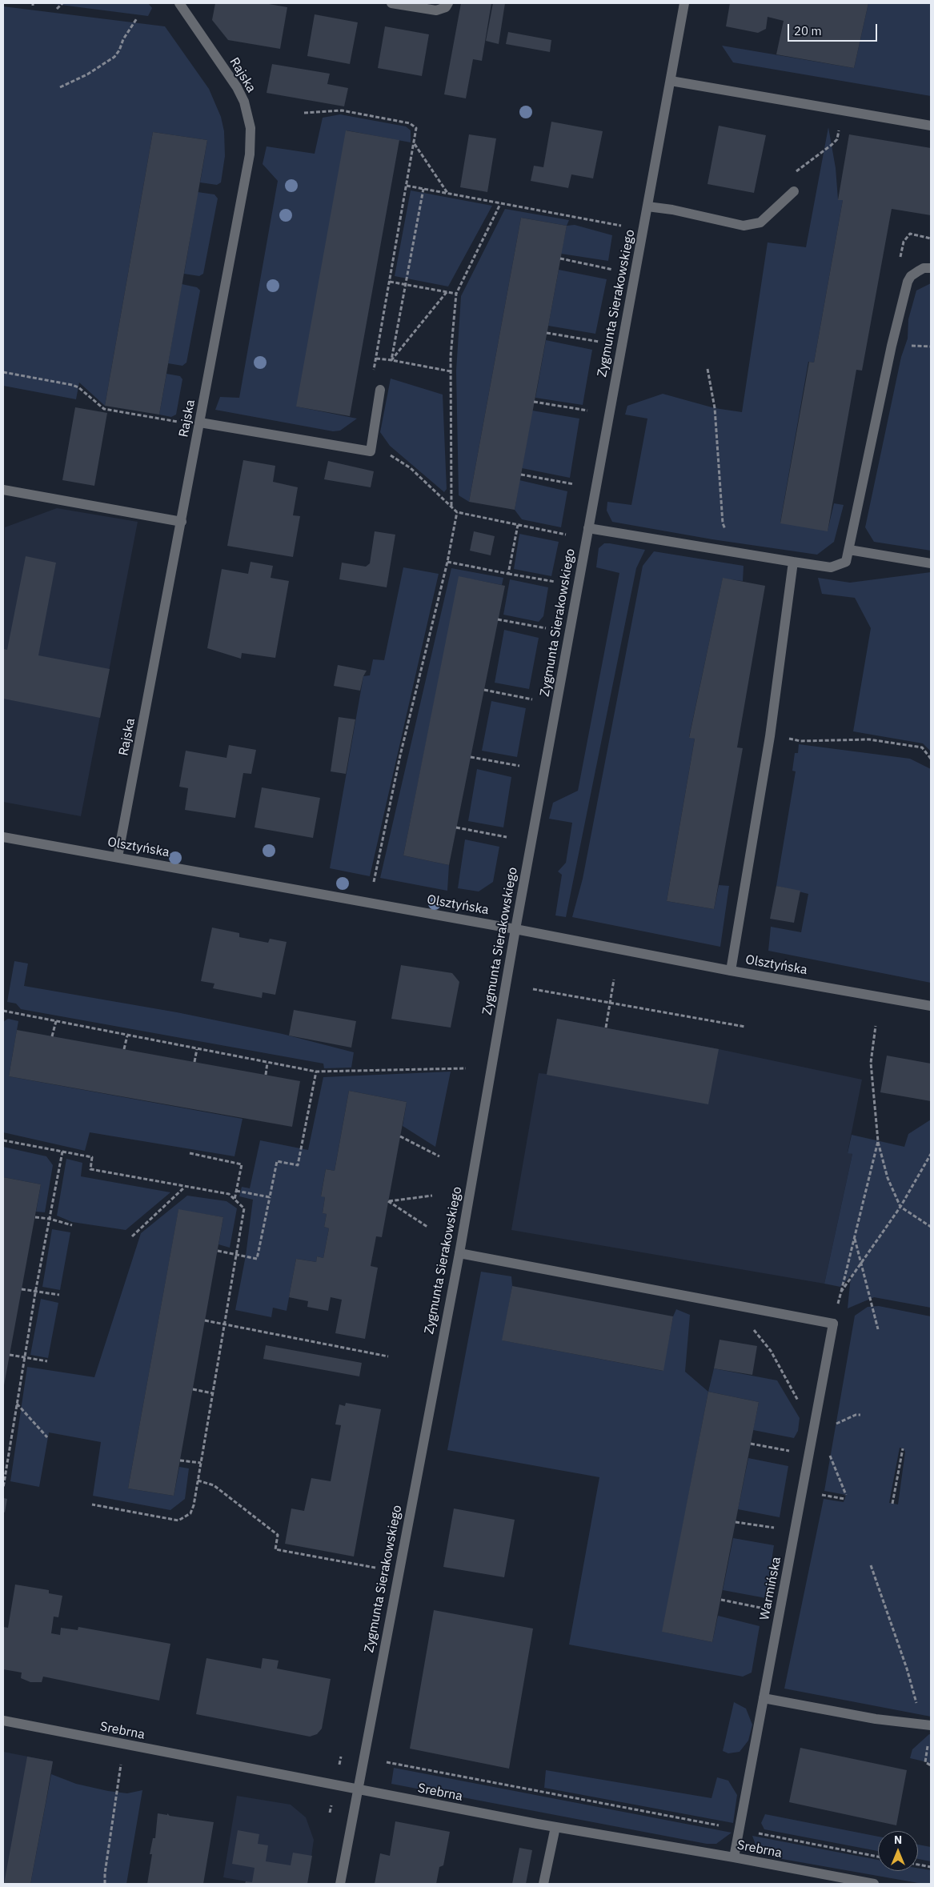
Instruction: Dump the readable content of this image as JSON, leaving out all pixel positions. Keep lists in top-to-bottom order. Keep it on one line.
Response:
{"streets":{"street":["Rajska","Zygmunta Sierakowskiego","Olsztyńska","Warmińska","Srebrna"]},"crossings":[["Rajska","Olsztyńska"],["Zygmunta Sierakowskiego","Olsztyńska"],["Zygmunta Sierakowskiego","Srebrna"],["Warmińska","Srebrna"]],"scale_bar":"20 m","north":"top"}
